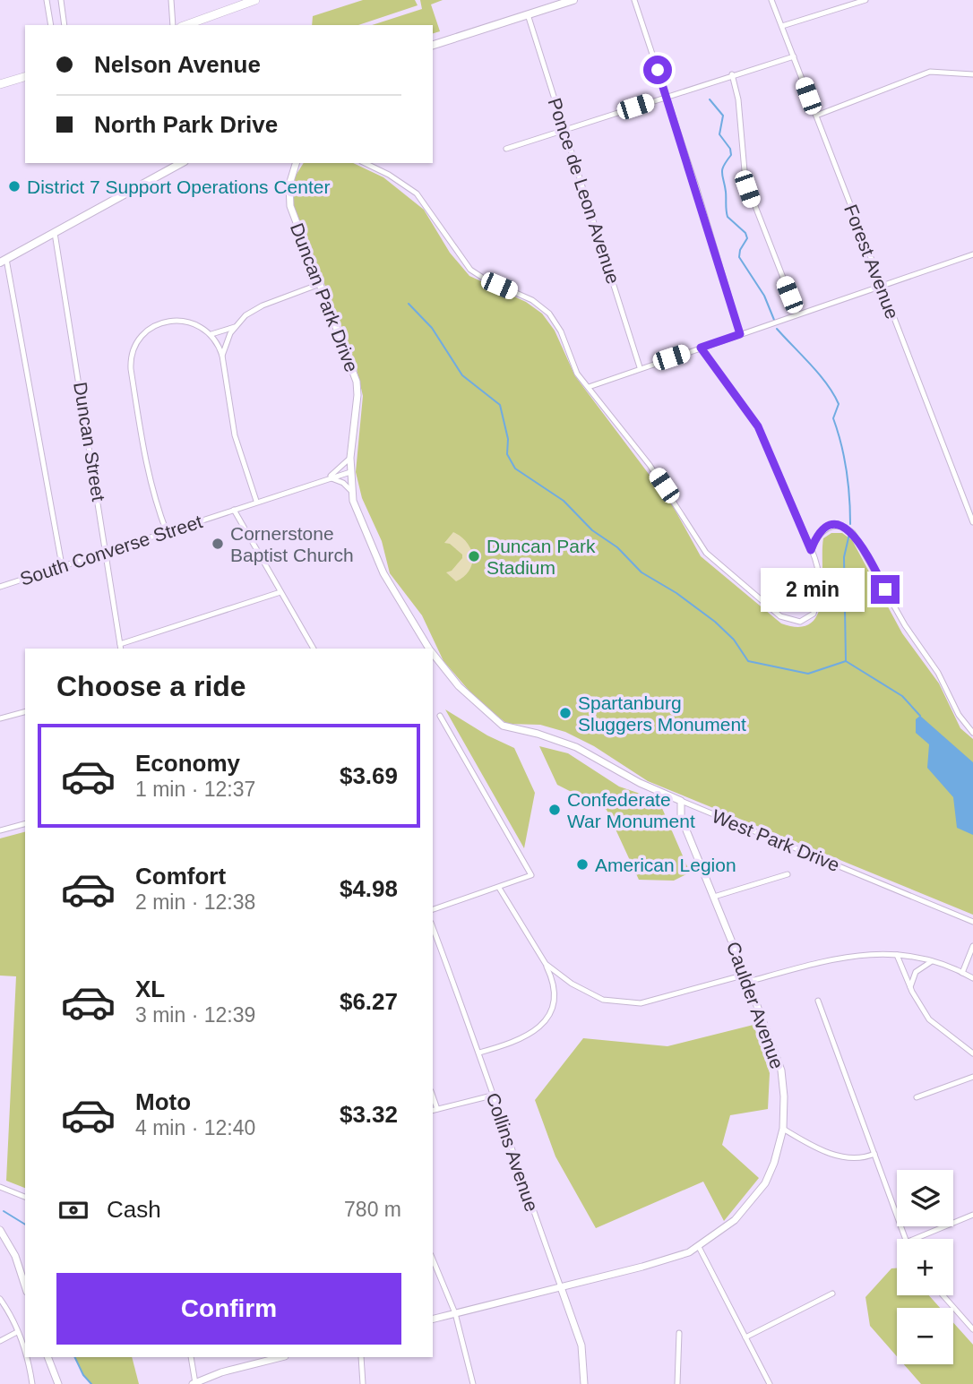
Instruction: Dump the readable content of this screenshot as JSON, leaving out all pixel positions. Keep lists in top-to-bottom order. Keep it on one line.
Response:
{"streets":{"street":["Ponce de Leon Avenue","Forest Avenue","Duncan Park Drive","Duncan Street","South Converse Street","West Park Drive","Caulder Avenue","Collins Avenue"]},"crossings":[["Duncan Park Drive","South Converse Street"],["Duncan Park Drive","West Park Drive"],["Duncan Street","South Converse Street"],["South Converse Street","West Park Drive"],["West Park Drive","Caulder Avenue"],["Caulder Avenue","Collins Avenue"]],"places":["District 7 Support Operations Center","Cornerstone Baptist Church","Duncan Park Stadium","Spartanburg Sluggers Monument","Confederate War Monument","American Legion"],"page":{"banner":["Nelson Avenue","North Park Drive"],"bubble":"2 min","heading":"Choose a ride","list":[{"name":"Economy","note":"1 min · 12:37","value":"$3.69"},{"name":"Comfort","note":"2 min · 12:38","value":"$4.98"},{"name":"XL","note":"3 min · 12:39","value":"$6.27"},{"name":"Moto","note":"4 min · 12:40","value":"$3.32"}],"map_buttons":["+","−"],"pay":["Cash","780 m"],"buttons":"Confirm"}}
